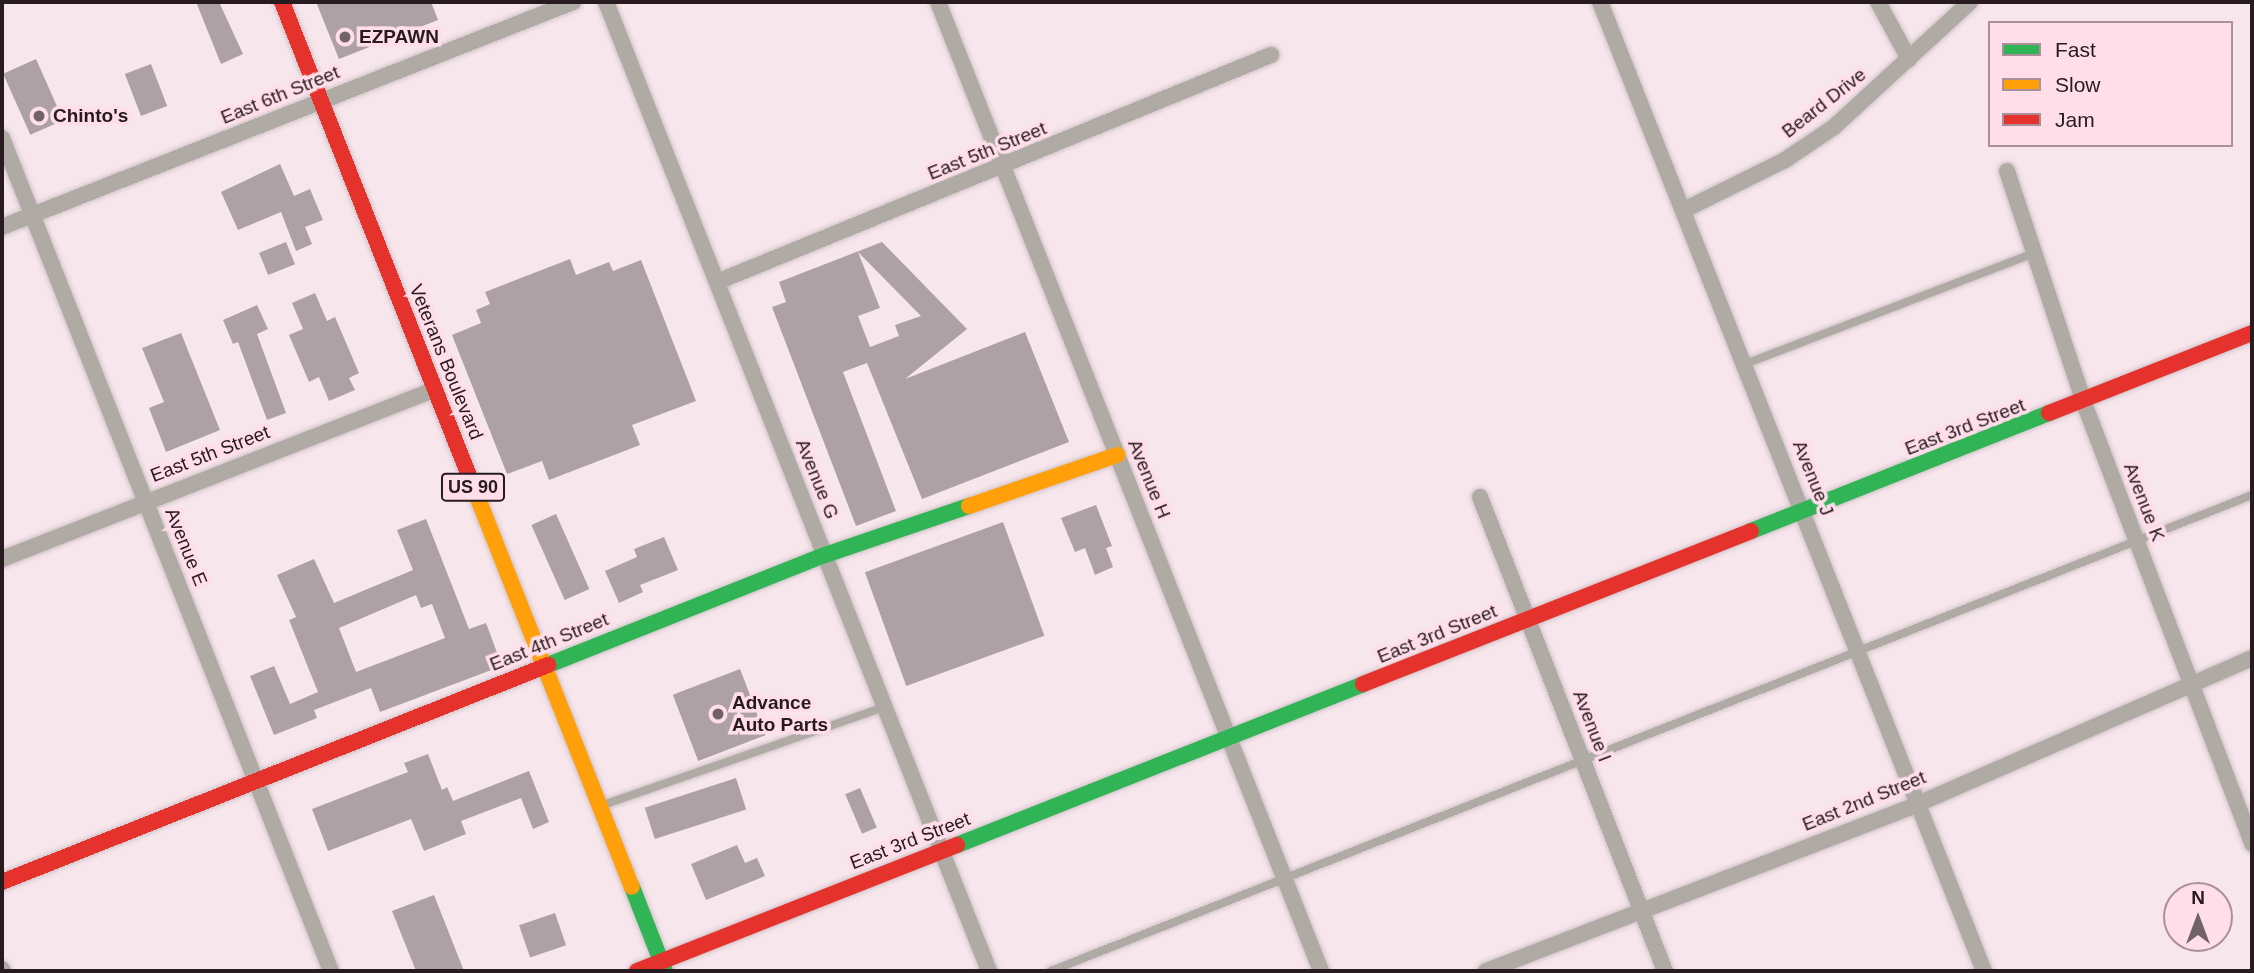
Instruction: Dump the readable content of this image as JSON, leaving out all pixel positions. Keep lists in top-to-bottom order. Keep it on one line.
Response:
{"streets":{"street":["East 6th Street","Beard Drive","East 5th Street","Veterans Boulevard","East 3rd Street","Avenue J","Avenue G","Avenue H","US 90","Avenue K","Avenue E","East 4th Street","Avenue I","East 2nd Street"]},"crossings":[["East 6th Street","Veterans Boulevard"],["East 6th Street","Avenue E"],["Beard Drive","Avenue J"],["East 5th Street","Veterans Boulevard"],["East 5th Street","Avenue G"],["East 5th Street","Avenue H"],["East 5th Street","Avenue E"],["Veterans Boulevard","East 3rd Street"],["Veterans Boulevard","East 4th Street"],["East 3rd Street","Avenue J"],["East 3rd Street","Avenue G"],["East 3rd Street","Avenue H"],["East 3rd Street","Avenue K"],["East 3rd Street","Avenue I"],["Avenue J","East 2nd Street"],["Avenue G","East 4th Street"],["Avenue H","East 4th Street"],["Avenue K","East 2nd Street"],["Avenue E","East 4th Street"],["Avenue I","East 2nd Street"]],"places":["EZPAWN","Chinto's","Advance Auto Parts"],"legend":["Fast","Slow","Jam"],"north":"top"}
